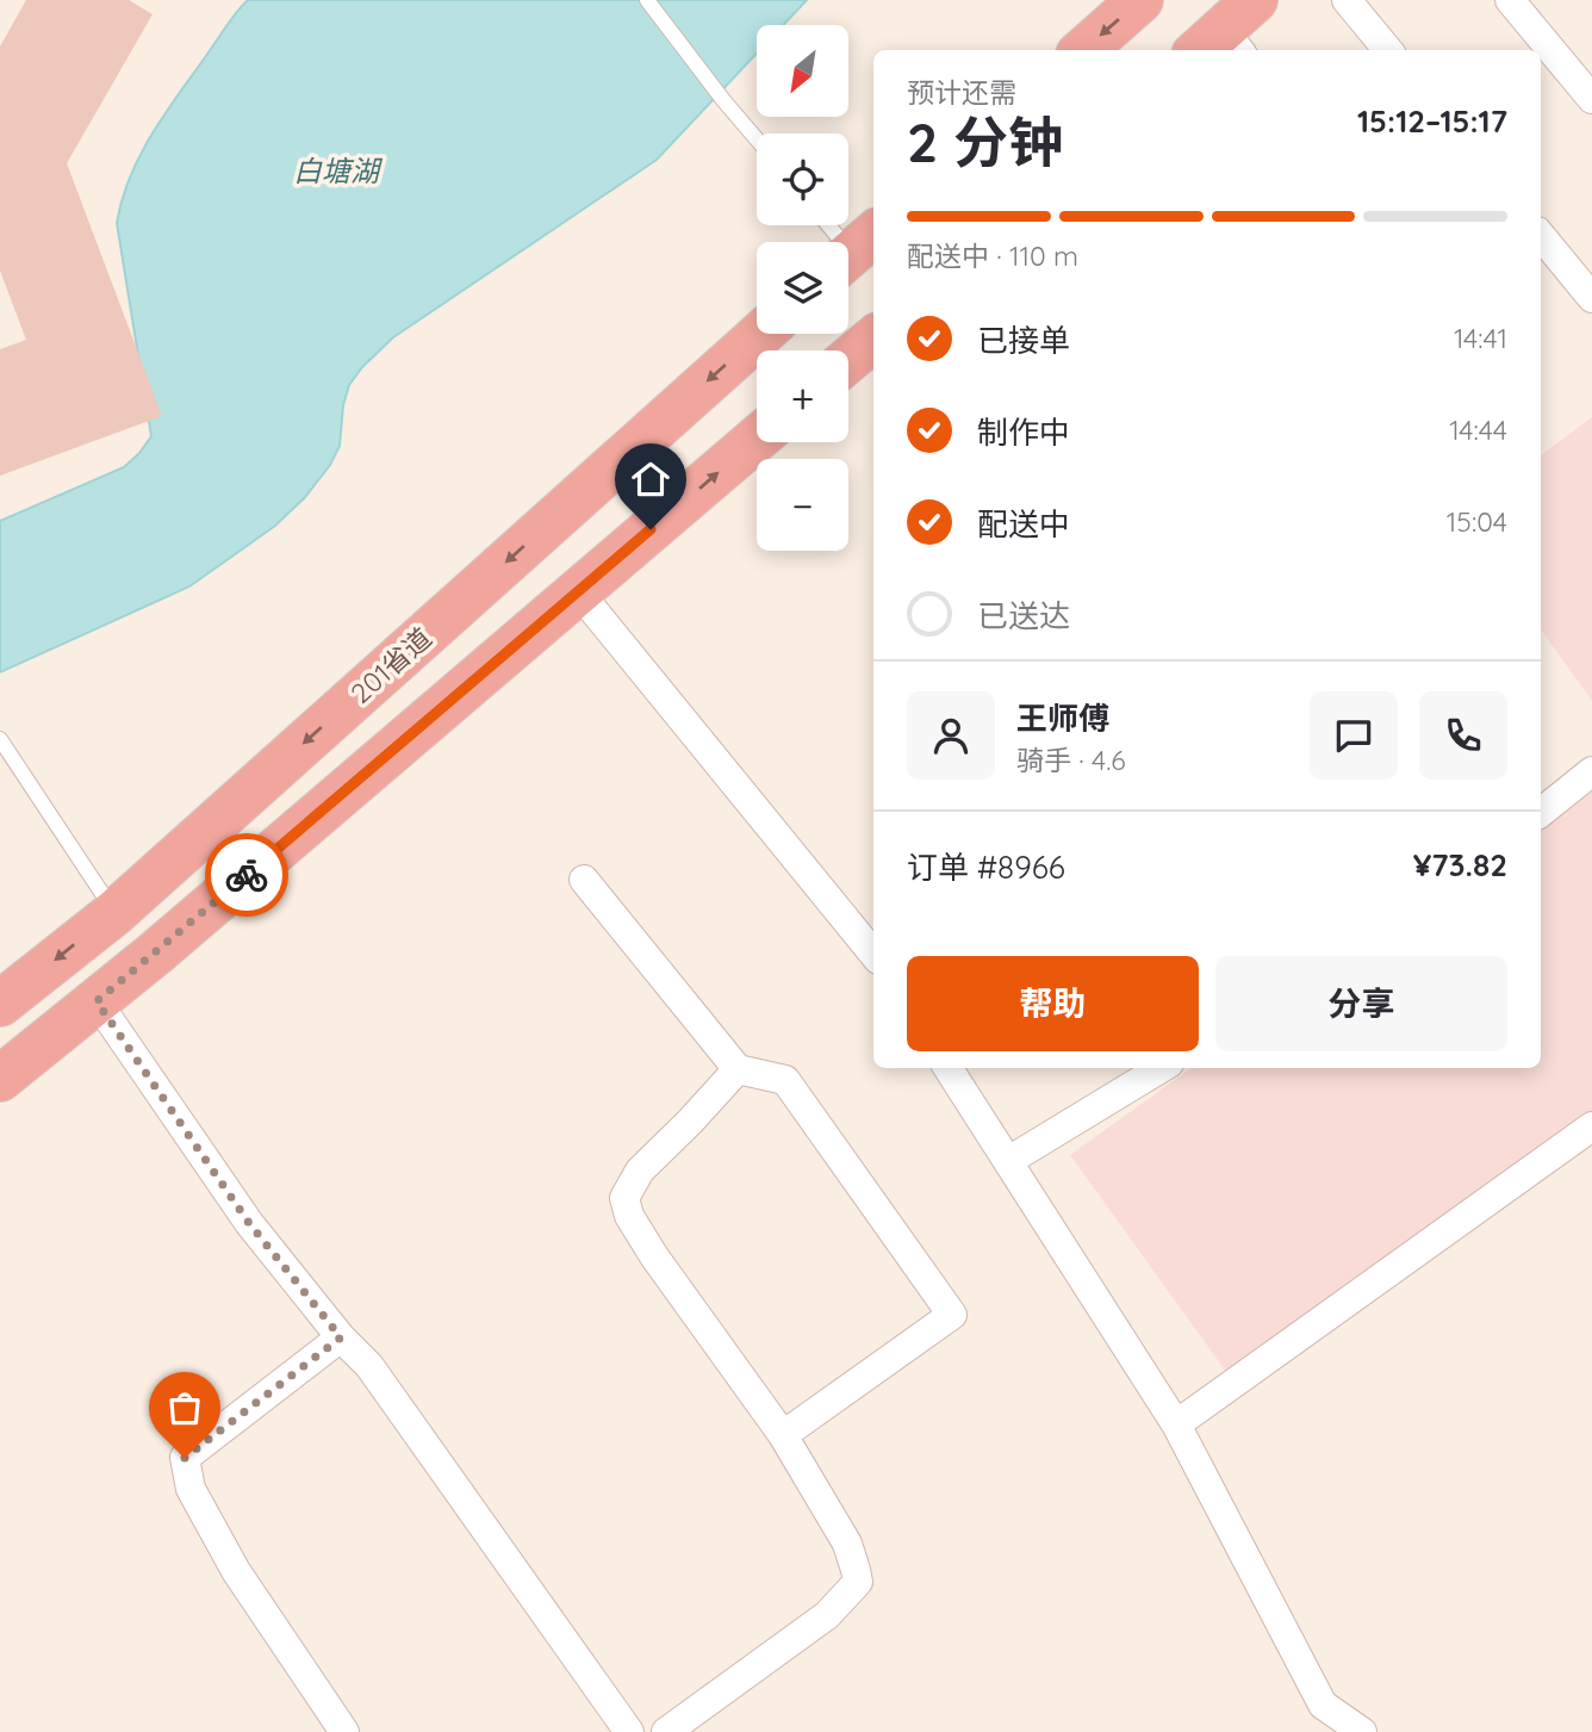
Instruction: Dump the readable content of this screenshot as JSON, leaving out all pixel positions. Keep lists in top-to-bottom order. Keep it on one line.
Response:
{"streets":{"highway":["201省道"]},"water":["白塘湖"],"north":"bottom left","page":{"map_buttons":["+","−"],"heading":["2 分钟","预计还需","15:12–15:17"],"panel":["王师傅","骑手 · 4.6","订单 #8966","¥73.82"],"bar":"配送中 · 110 m","list":[["已接单","14:41"],["制作中","14:44"],["配送中","15:04"],"已送达"],"buttons":["帮助","分享"]}}
